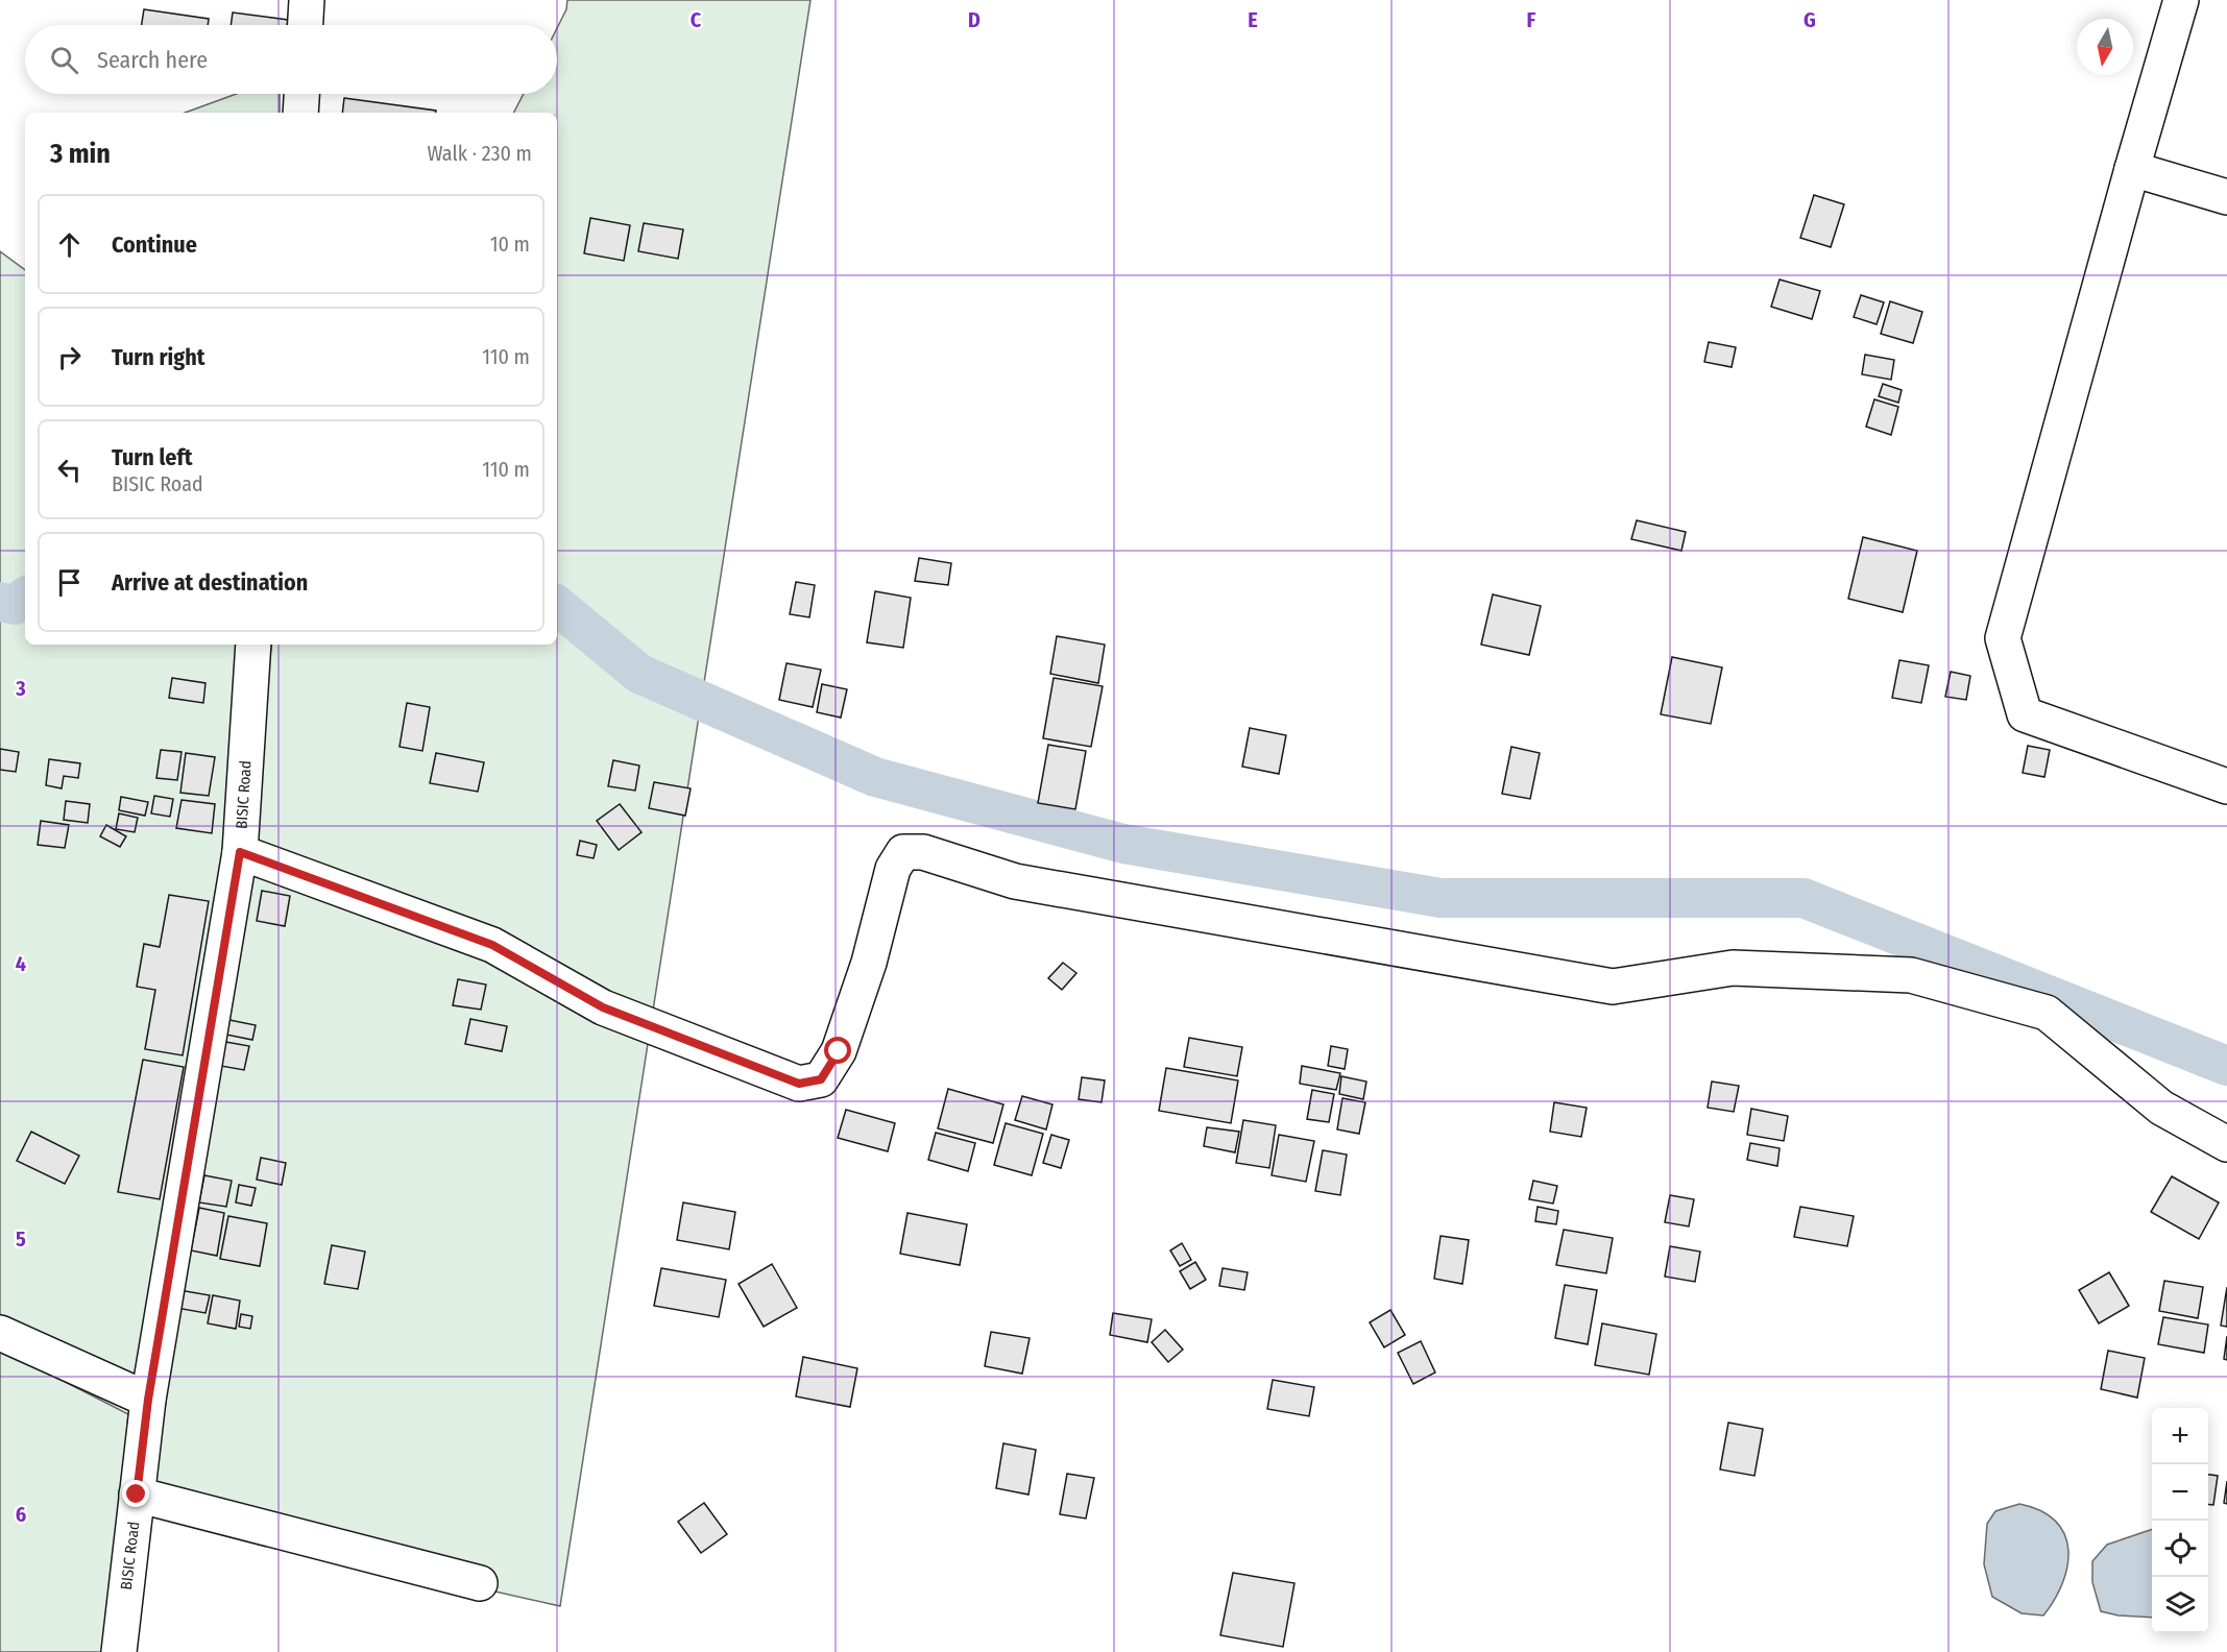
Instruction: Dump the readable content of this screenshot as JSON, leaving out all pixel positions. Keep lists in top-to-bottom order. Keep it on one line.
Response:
{"streets":{"street":["BISIC Road"]},"north":"bottom","page":{"search":"Search here","heading":["3 min","Walk · 230 m"],"list":[["Continue","10 m"],["Turn right","110 m"],["Turn left","BISIC Road","110 m"],"Arrive at destination"],"map_buttons":["+","−"]},"grid":{"columns":["C","D","E","F","G"],"rows":["3","4","5","6"]}}
